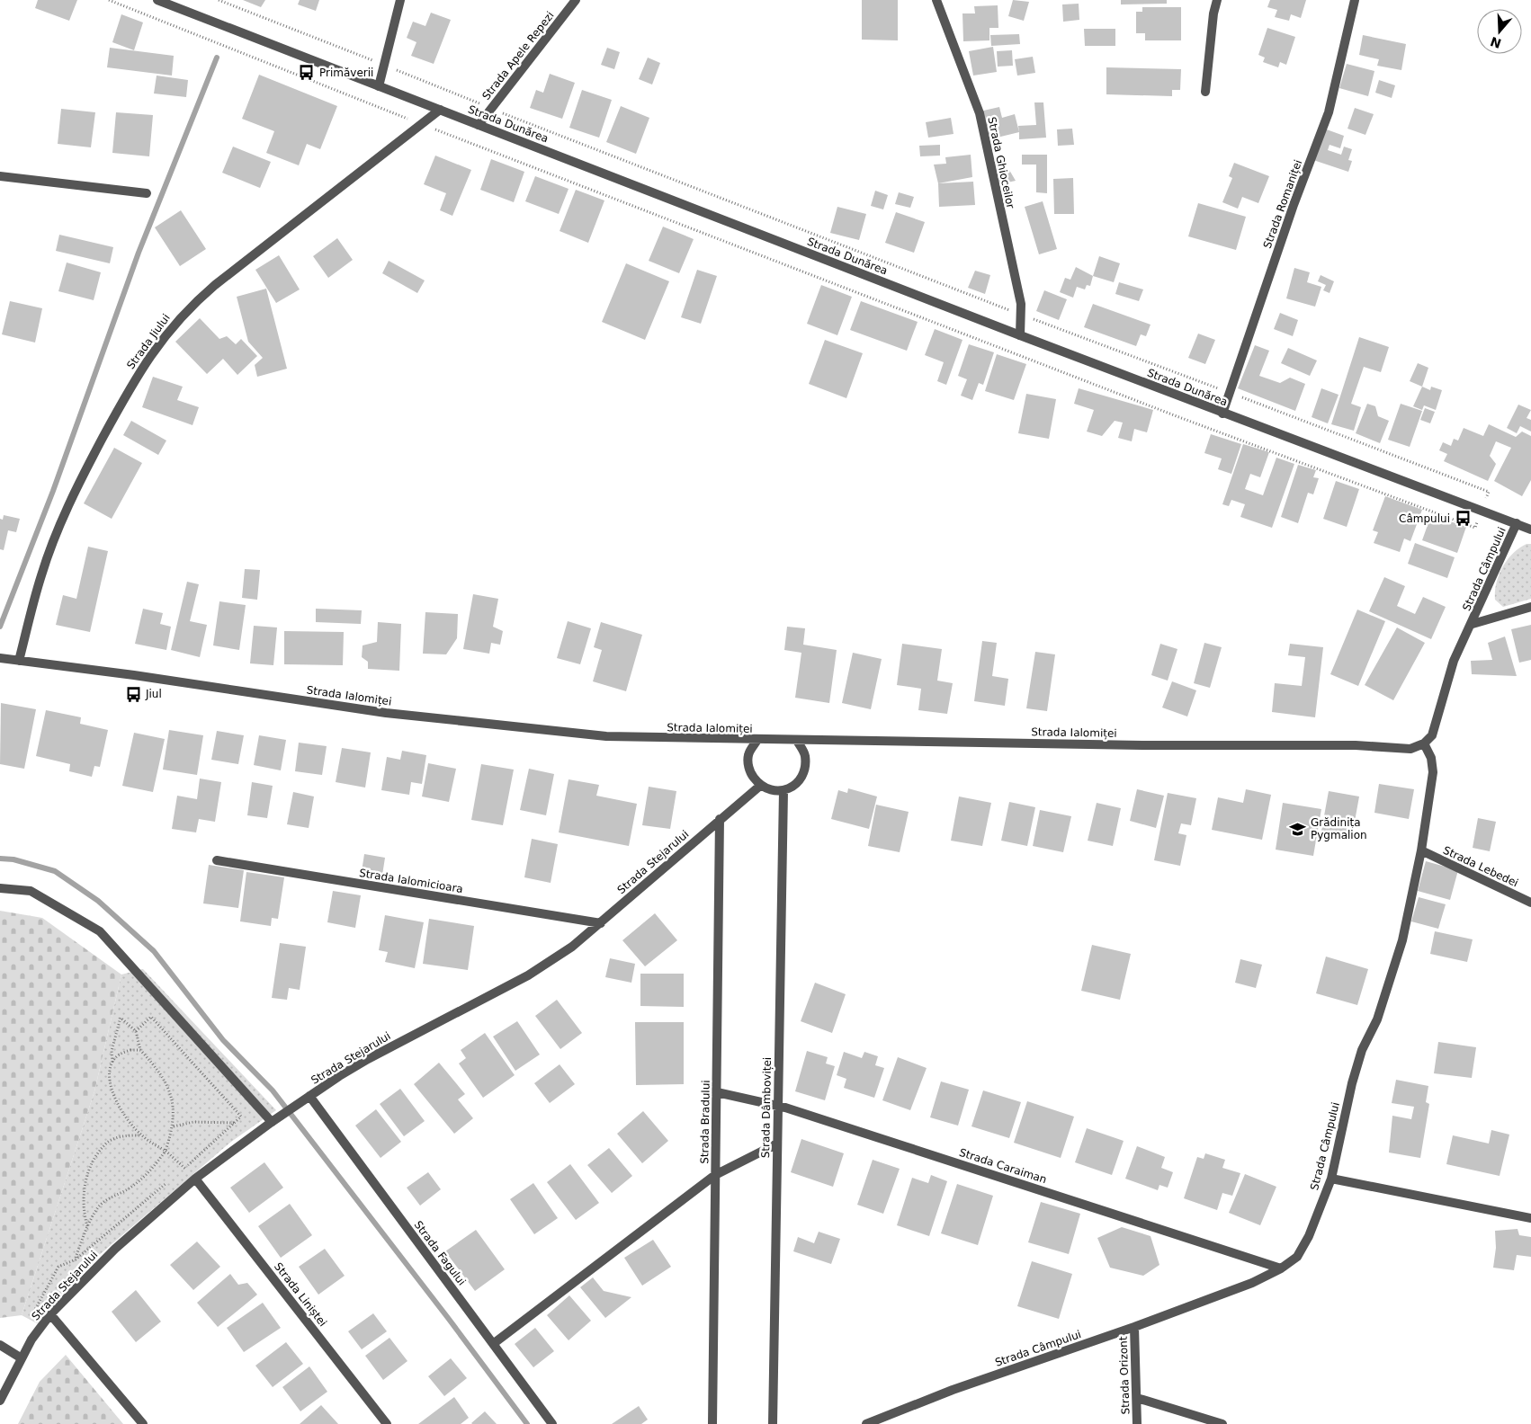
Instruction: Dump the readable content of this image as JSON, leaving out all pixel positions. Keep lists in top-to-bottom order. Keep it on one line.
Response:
{"streets":{"street":["Strada Apele Repezi","Strada Dunărea","Strada Ghioceilor","Strada Romaniței","Strada Jiului","Strada Câmpului","Strada Ialomiței","Strada Stejarului","Strada Lebedei","Strada Ialomicioara","Strada Dâmboviței","Strada Bradului","Strada Caraiman","Strada Fagului","Strada Liniștei","Strada Orizont"]},"crossings":[["Strada Apele Repezi","Strada Dunărea"],["Strada Dunărea","Strada Ghioceilor"],["Strada Dunărea","Strada Romaniței"],["Strada Dunărea","Strada Jiului"],["Strada Dunărea","Strada Câmpului"],["Strada Jiului","Strada Ialomiței"],["Strada Câmpului","Strada Ialomiței"],["Strada Câmpului","Strada Lebedei"],["Strada Câmpului","Strada Caraiman"],["Strada Câmpului","Strada Orizont"],["Strada Ialomiței","Strada Stejarului"],["Strada Ialomiței","Strada Dâmboviței"],["Strada Stejarului","Strada Ialomicioara"],["Strada Stejarului","Strada Dâmboviței"],["Strada Stejarului","Strada Bradului"],["Strada Stejarului","Strada Fagului"],["Strada Stejarului","Strada Liniștei"],["Strada Dâmboviței","Strada Caraiman"],["Strada Bradului","Strada Caraiman"]],"places":{"bus stop":["Primăverii","Câmpului","Jiul"],"school or university":["Grădinița Pygmalion"]},"north":"bottom"}
